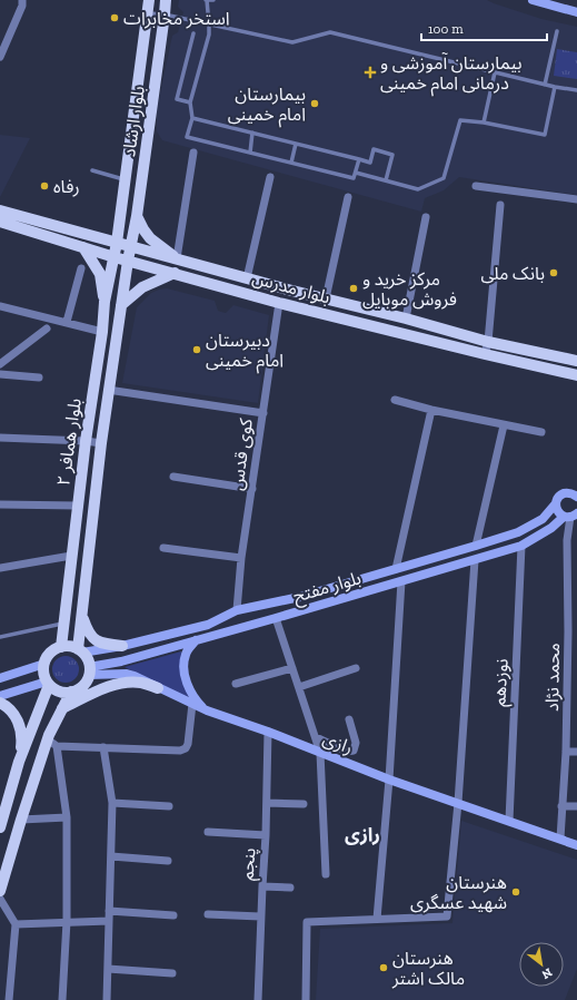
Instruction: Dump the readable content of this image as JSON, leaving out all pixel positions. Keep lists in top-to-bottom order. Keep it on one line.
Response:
{"streets":{"main road":["بلوار ارشاد","بلوار مدرس","بلوار همافر ۲"],"street":["کوی قدس","بلوار مفتح","محمد نژاد","نوزدهم","رازی","پنجم"]},"crossings":[["بلوار ارشاد","بلوار مدرس"],["بلوار ارشاد","بلوار همافر ۲"],["بلوار مدرس","بلوار همافر ۲"],["بلوار مدرس","کوی قدس"],["بلوار همافر ۲","بلوار مفتح"],["بلوار همافر ۲","رازی"],["کوی قدس","بلوار مفتح"],["بلوار مفتح","محمد نژاد"],["بلوار مفتح","نوزدهم"],["بلوار مفتح","رازی"],["محمد نژاد","رازی"],["نوزدهم","رازی"],["رازی","پنجم"]],"districts":["رازی"],"places":{"other":["استخر مخابرات","بیمارستان امام خمینی","رفاه","بانک ملی","مرکز خرید و فروش موبایل","دبیرستان امام خمینی","هنرستان شهید عسگری","هنرستان مالک اشتر"],"health":["بیمارستان آموزشی و درمانی امام خمینی"]},"scale_bar":"100 m","north":"bottom right"}
